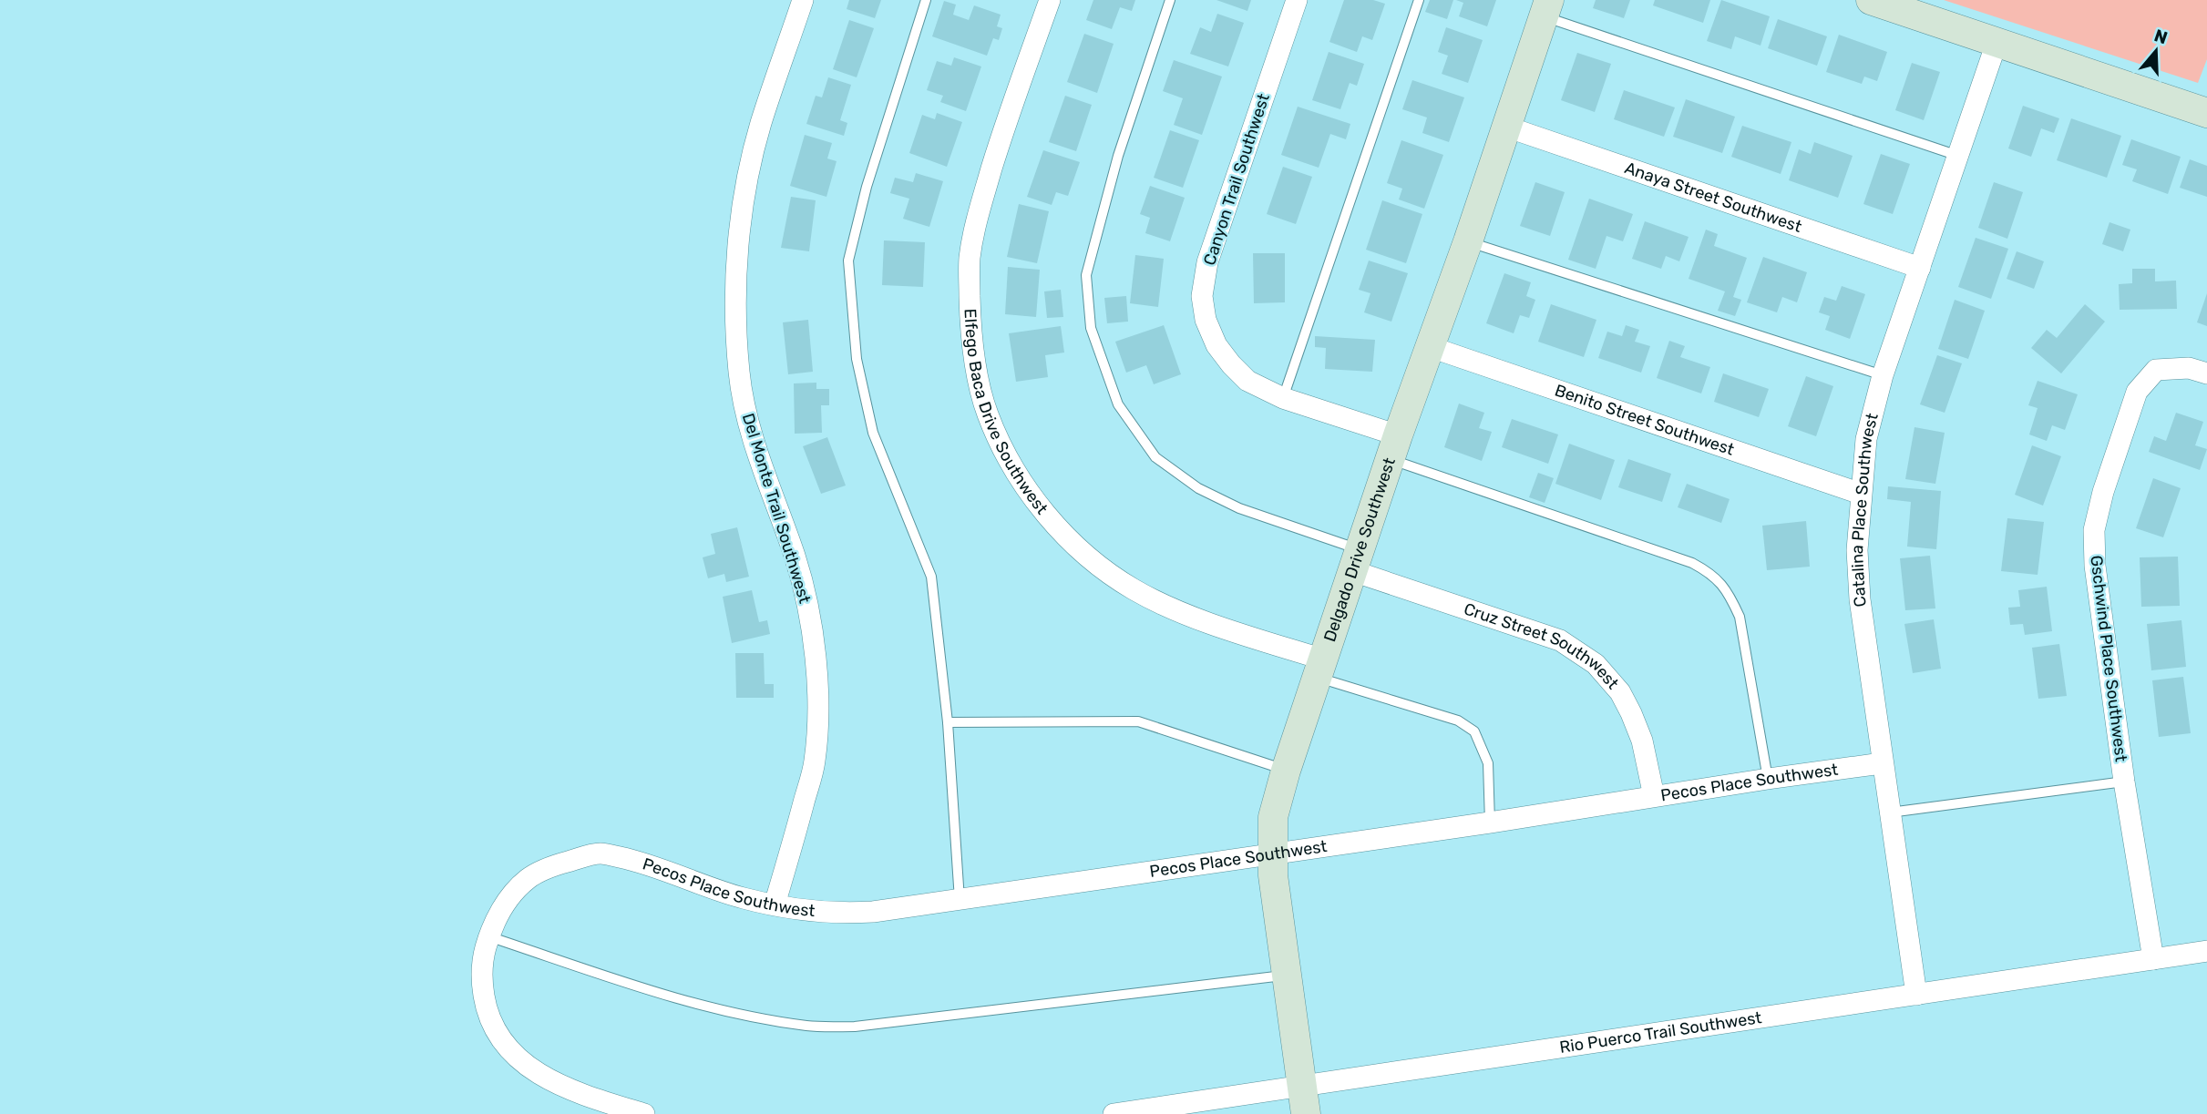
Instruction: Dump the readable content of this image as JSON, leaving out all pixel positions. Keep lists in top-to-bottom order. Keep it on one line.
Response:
{"streets":{"street":["Canyon Trail Southwest","Anaya Street Southwest","Elfego Baca Drive Southwest","Benito Street Southwest","Del Monte Trail Southwest","Catalina Place Southwest","Delgado Drive Southwest","Cruz Street Southwest","Gschwind Place Southwest","Pecos Place Southwest","Rio Puerco Trail Southwest"]},"crossings":[["Canyon Trail Southwest","Delgado Drive Southwest"],["Anaya Street Southwest","Catalina Place Southwest"],["Anaya Street Southwest","Delgado Drive Southwest"],["Elfego Baca Drive Southwest","Delgado Drive Southwest"],["Benito Street Southwest","Catalina Place Southwest"],["Benito Street Southwest","Delgado Drive Southwest"],["Del Monte Trail Southwest","Pecos Place Southwest"],["Catalina Place Southwest","Pecos Place Southwest"],["Catalina Place Southwest","Rio Puerco Trail Southwest"],["Delgado Drive Southwest","Cruz Street Southwest"],["Delgado Drive Southwest","Pecos Place Southwest"],["Delgado Drive Southwest","Rio Puerco Trail Southwest"],["Cruz Street Southwest","Pecos Place Southwest"],["Gschwind Place Southwest","Rio Puerco Trail Southwest"]],"north":"top"}
